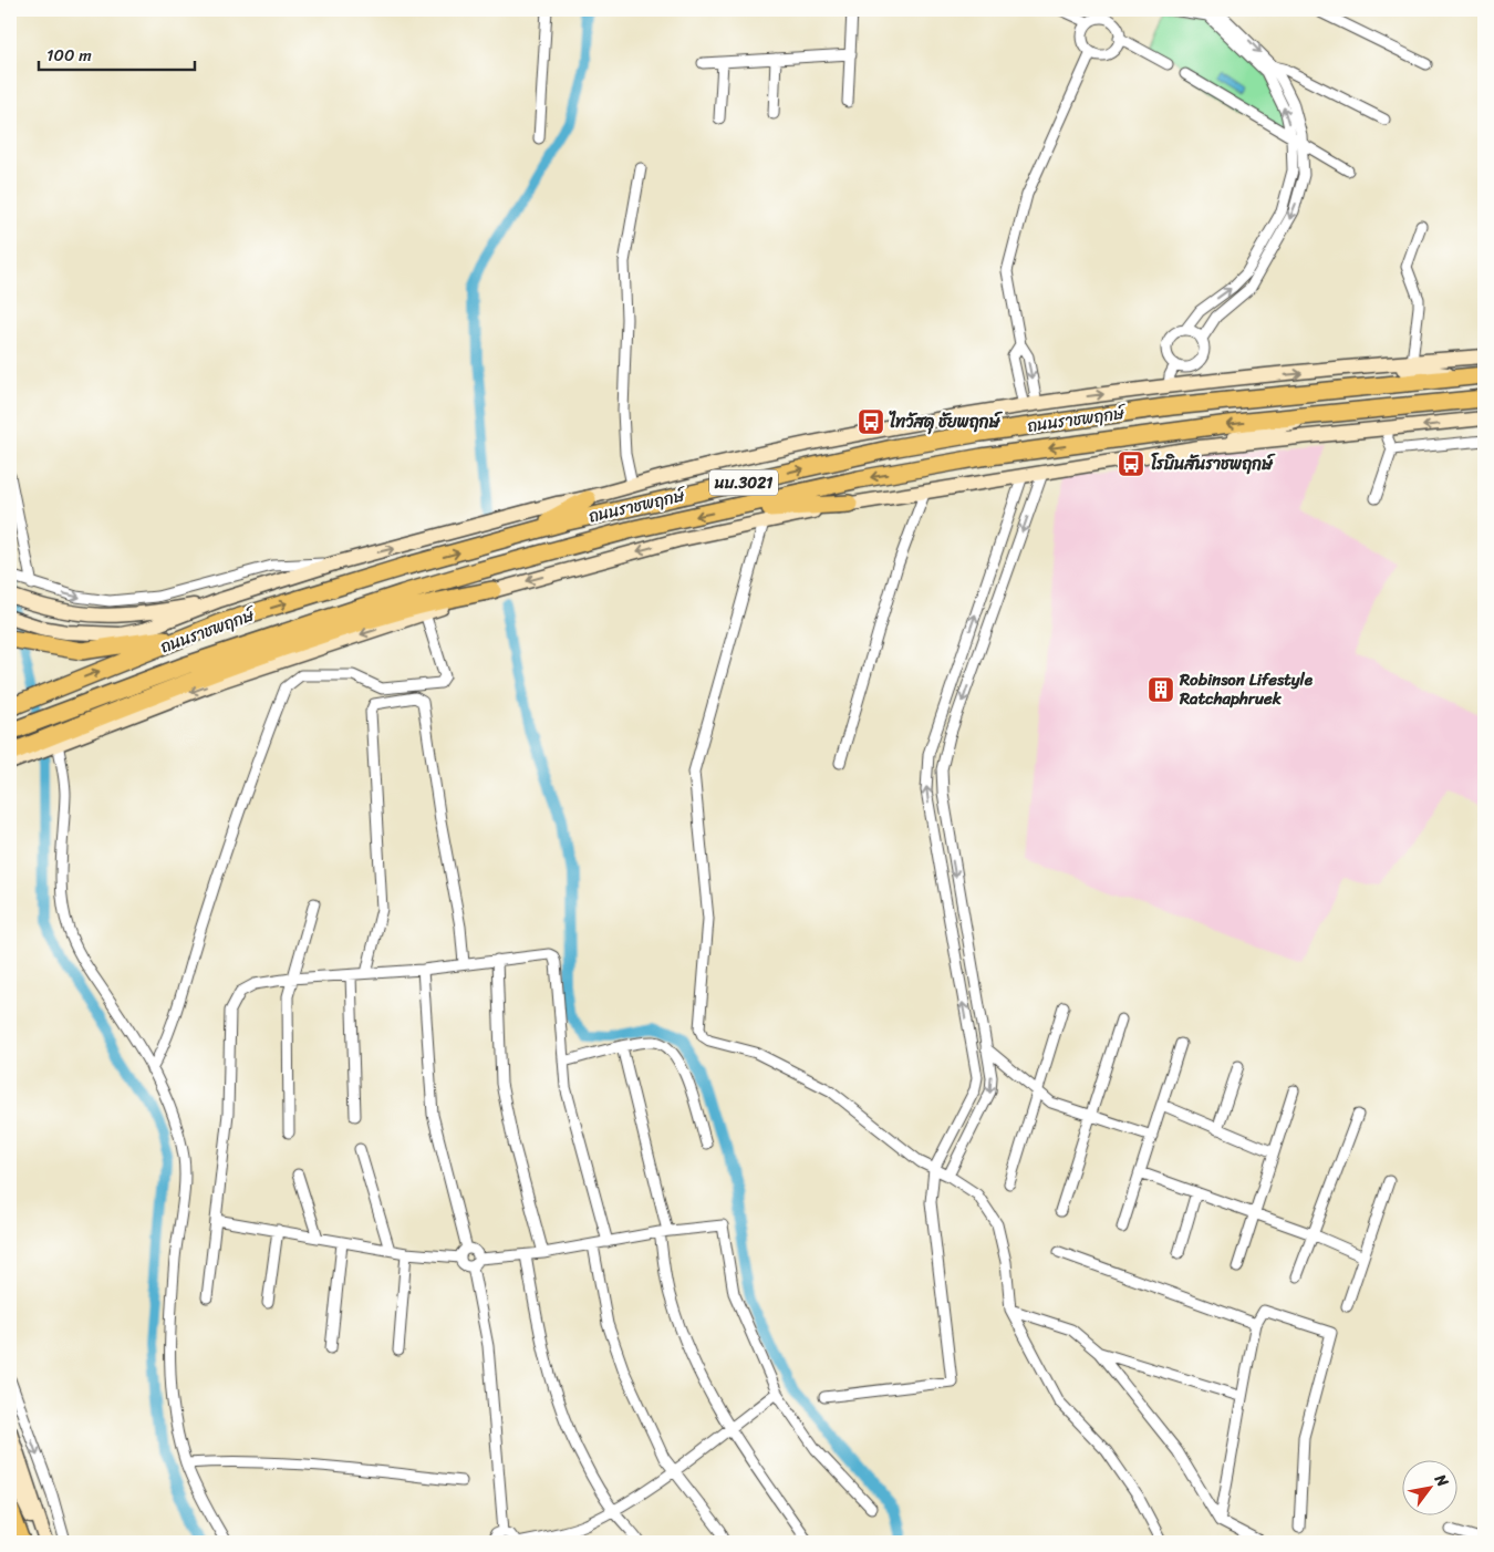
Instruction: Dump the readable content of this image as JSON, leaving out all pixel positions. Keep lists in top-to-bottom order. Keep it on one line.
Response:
{"streets":{"main road":["ถนนราชพฤกษ์","นบ.3021"]},"crossings":[["ถนนราชพฤกษ์","นบ.3021"]],"places":{"bus stop":["ไทวัสดุ ชัยพฤกษ์","โรบินสันราชพฤกษ์"],"building":["Robinson Lifestyle Ratchaphruek"]},"scale_bar":"100 m","north":"top right"}
